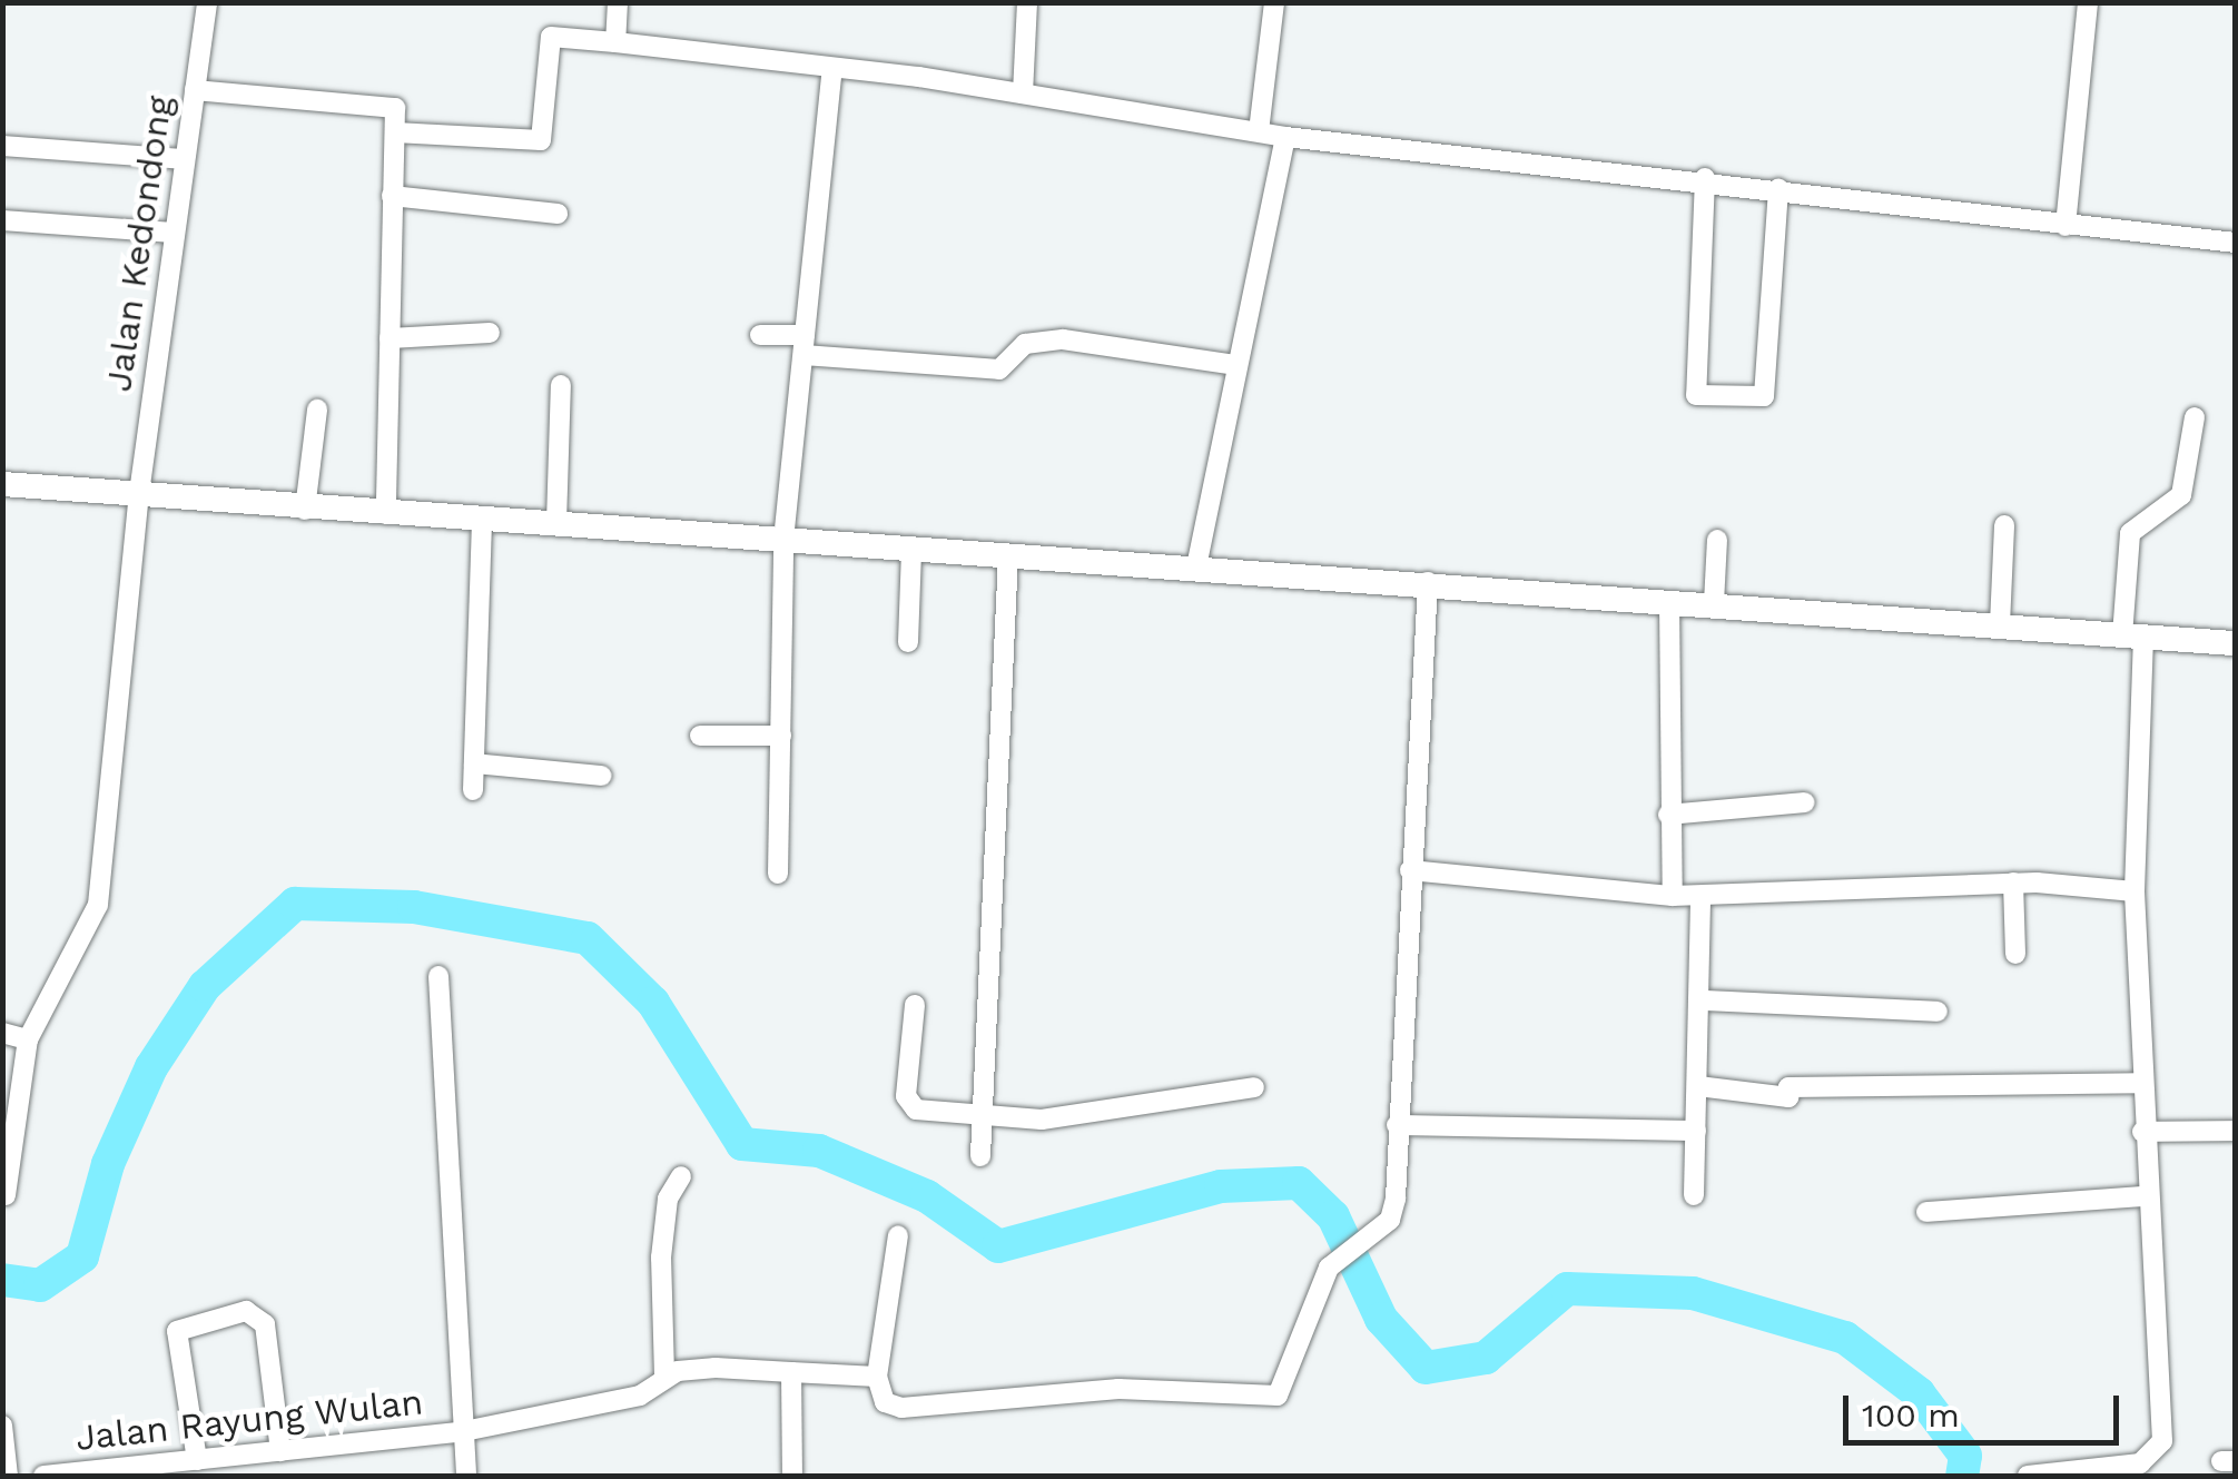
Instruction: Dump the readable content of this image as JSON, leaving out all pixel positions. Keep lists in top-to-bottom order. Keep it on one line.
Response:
{"streets":{"street":["Jalan Kedondong","Jalan Rayung Wulan"]},"scale_bar":"100 m"}
